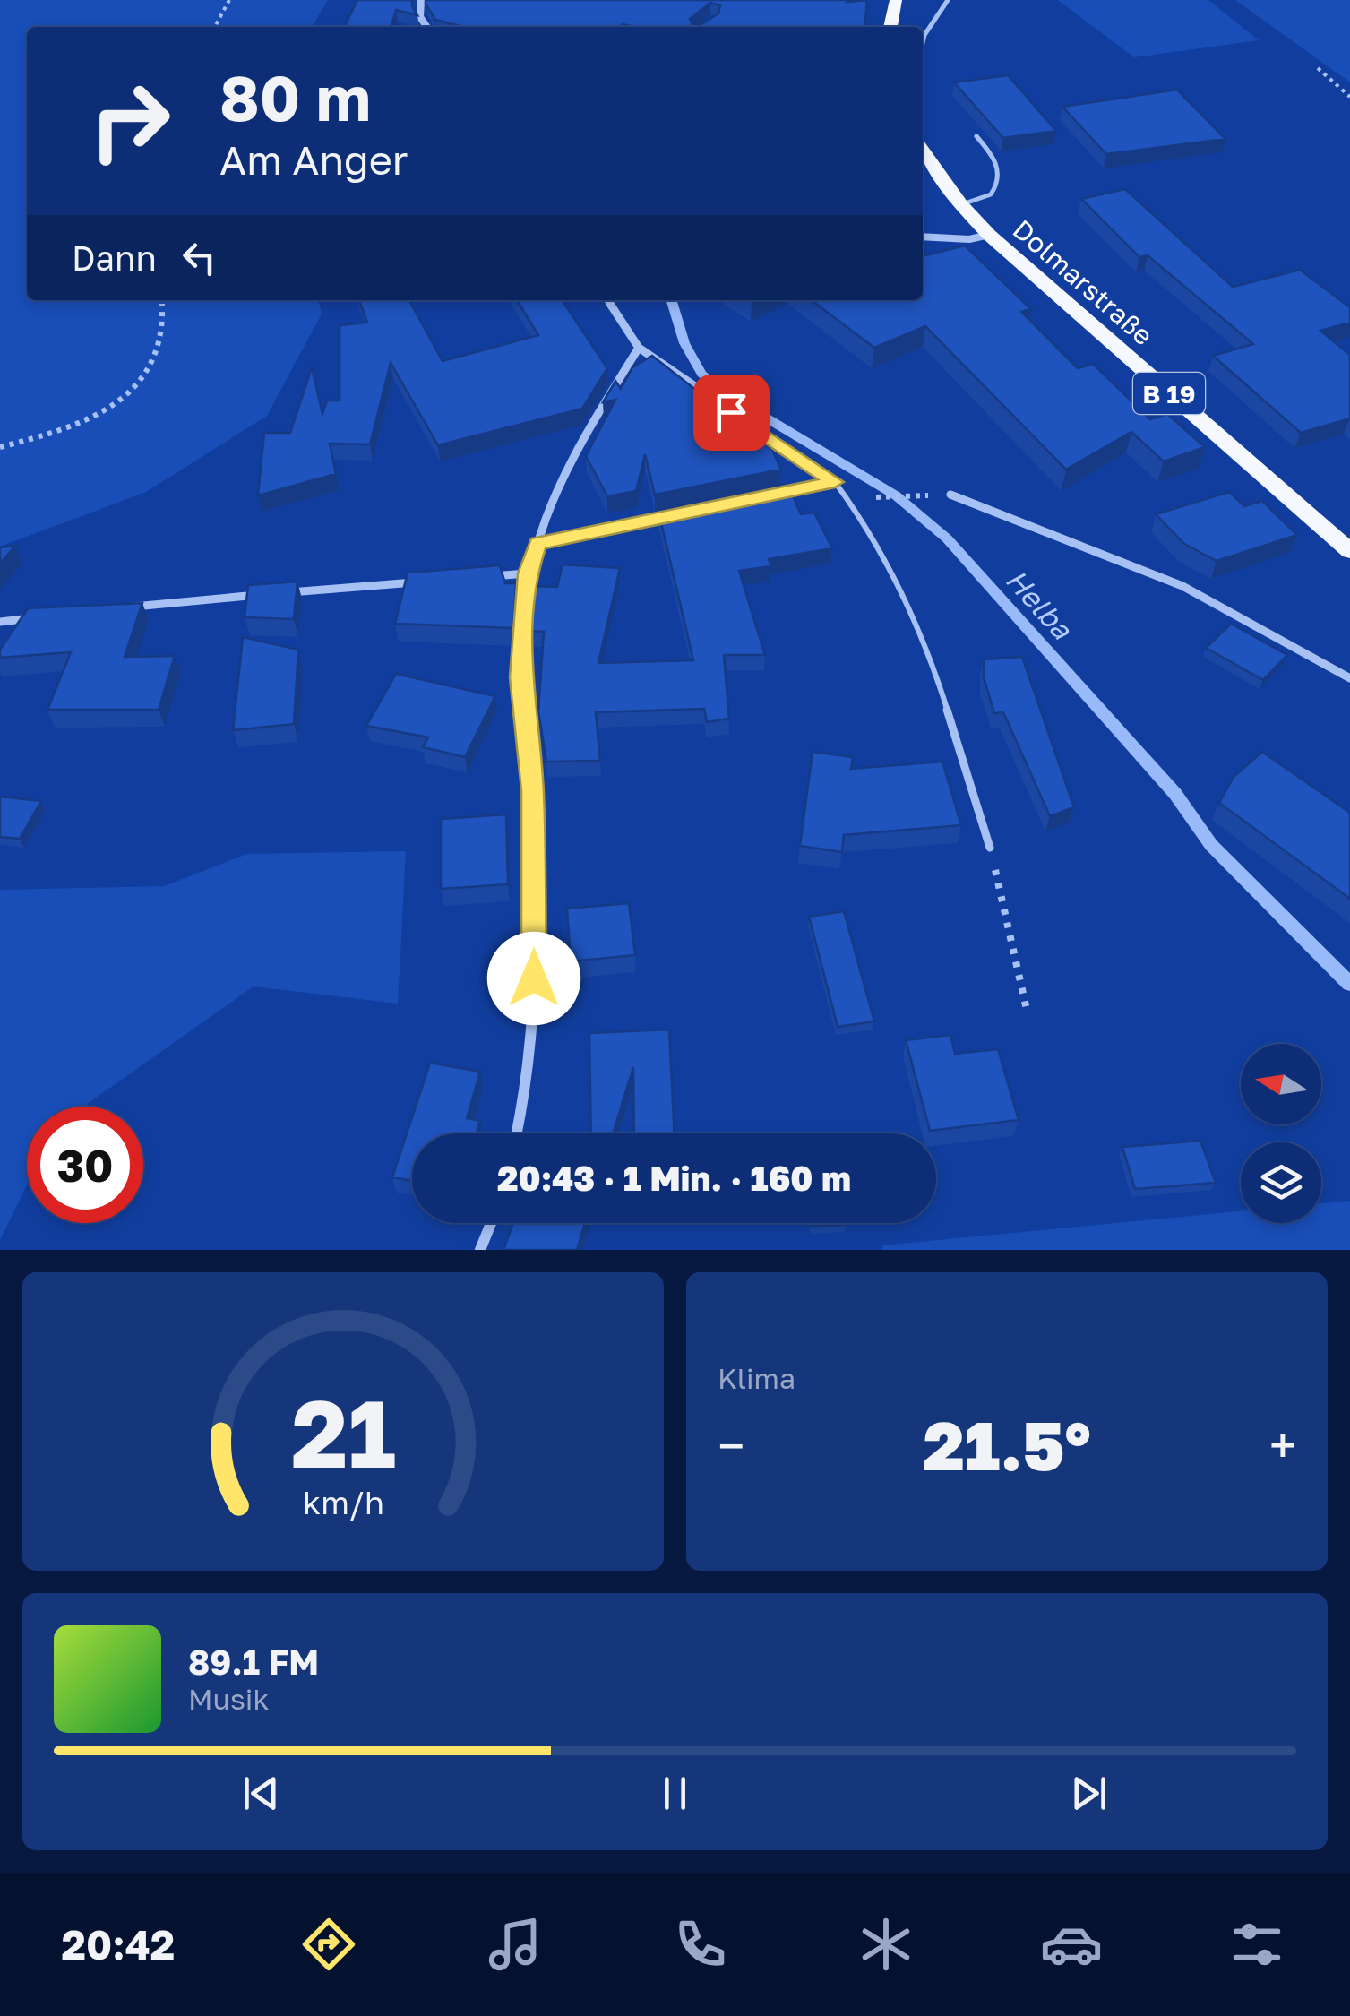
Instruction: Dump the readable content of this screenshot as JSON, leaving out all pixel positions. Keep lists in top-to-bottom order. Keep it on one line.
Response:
{"streets":{"main road":["Dolmarstraße","B 19"]},"water":["Helba"],"north":"left","page":{"turn":["80 m","Am Anger"],"then":"Dann","limit":"30","trip":"20:43 · 1 Min. · 160 m","tile":"Klima","heat":["−","21.5°","+"],"song":["89.1 FM","Musik"],"tabs":"20:42","gauge":["21","km/h"]}}
